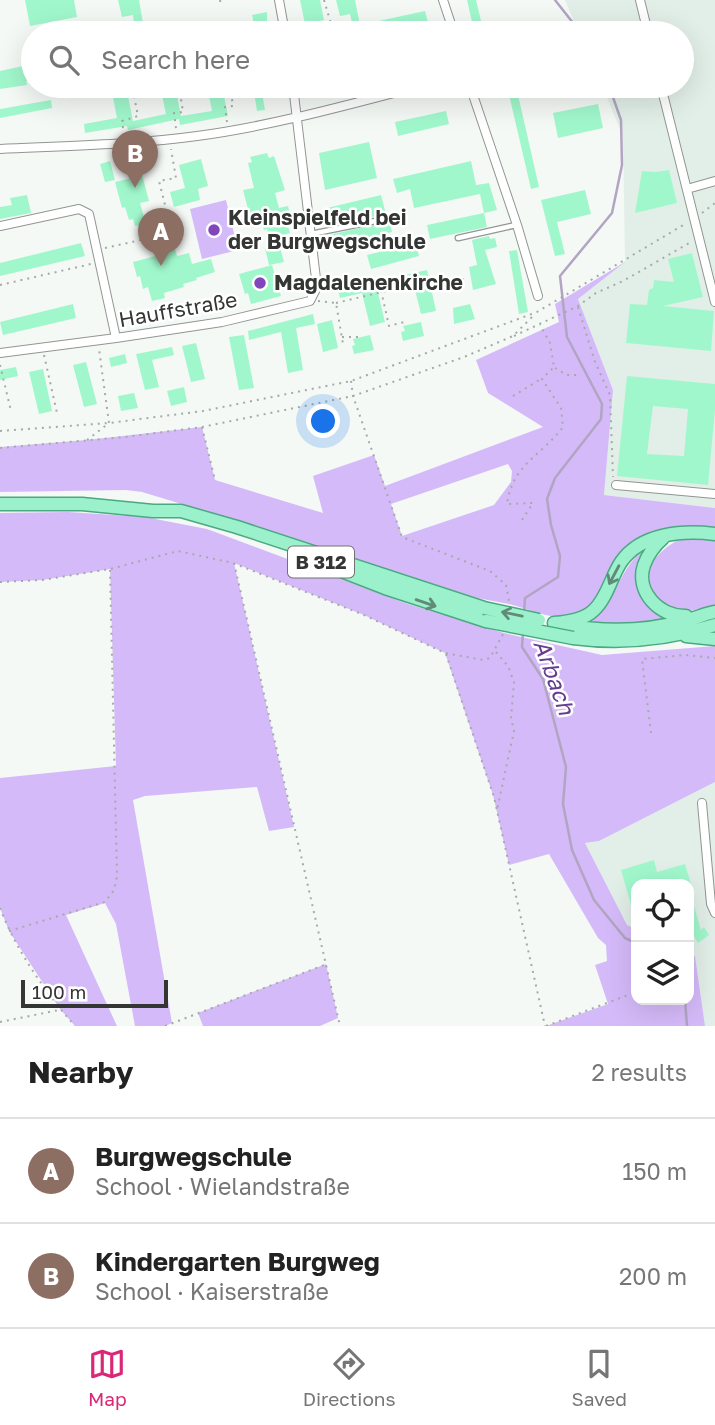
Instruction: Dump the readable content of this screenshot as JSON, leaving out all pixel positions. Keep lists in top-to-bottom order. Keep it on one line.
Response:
{"streets":{"main road":["B 312"],"street":["Hauffstraße"]},"water":["Arbach"],"places":["Kleinspielfeld bei der Burgwegschule","Magdalenenkirche"],"scale_bar":"100 m","page":{"search":"Search here","pins":["B","A"],"scale":"100 m","heading":["Nearby","2 results"],"list":[{"mark":"A","name":"Burgwegschule","note":"School · Wielandstraße","value":"150 m"},{"mark":"B","name":"Kindergarten Burgweg","note":"School · Kaiserstraße","value":"200 m"}],"nav":["Map","Directions","Saved"]}}
